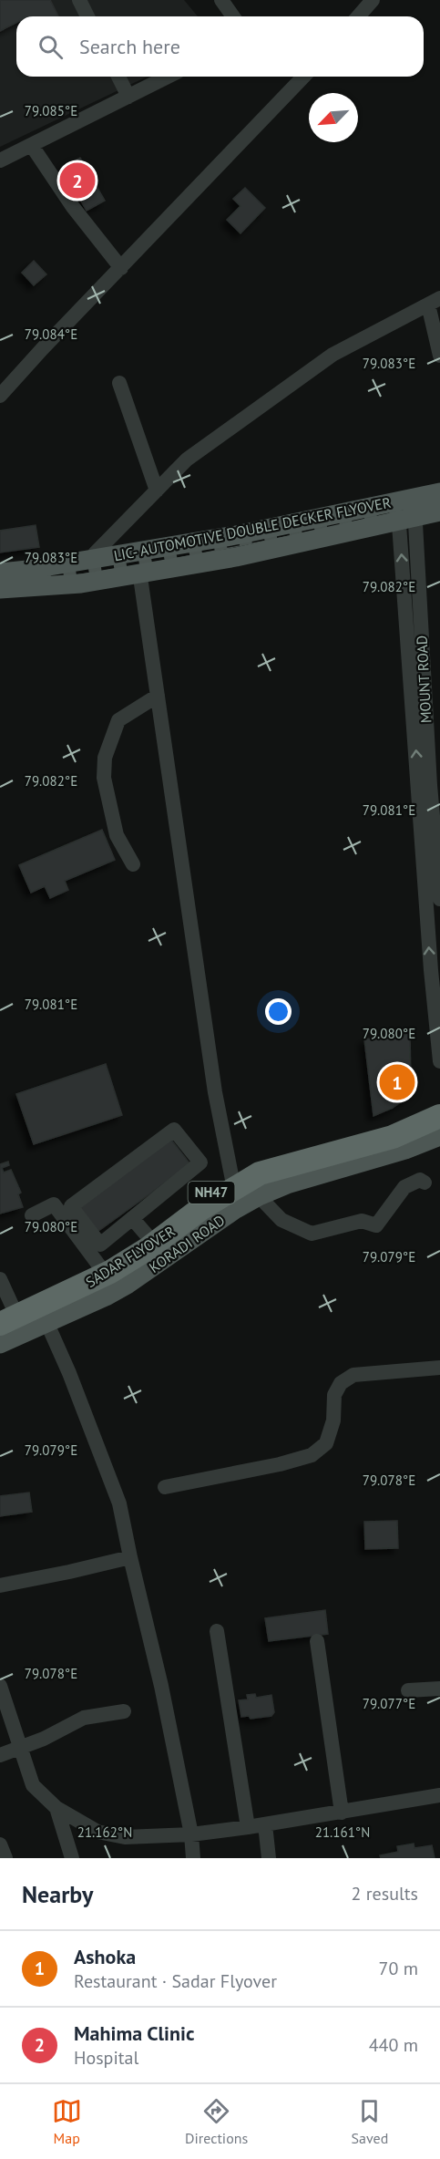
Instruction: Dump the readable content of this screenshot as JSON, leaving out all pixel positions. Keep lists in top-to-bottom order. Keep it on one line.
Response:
{"streets":{"highway":["SADAR FLYOVER"],"main road":["LIC- AUTOMOTIVE DOUBLE DECKER FLYOVER","NH47","KORADI ROAD"],"street":["MOUNT ROAD"]},"crossings":[["NH47","KORADI ROAD"],["NH47","SADAR FLYOVER"],["KORADI ROAD","SADAR FLYOVER"]],"north":"bottom left","page":{"search":"Search here","pins":["2","1"],"heading":["Nearby","2 results"],"list":[{"mark":"1","name":"Ashoka","note":"Restaurant · Sadar Flyover","value":"70 m"},{"mark":"2","name":"Mahima Clinic","note":"Hospital","value":"440 m"}],"nav":["Map","Directions","Saved"]},"coordinates":["79.085°E","79.084°E","79.083°E","79.082°E","79.081°E","79.080°E","79.079°E","79.078°E","79.077°E","21.162°N","21.161°N"]}
